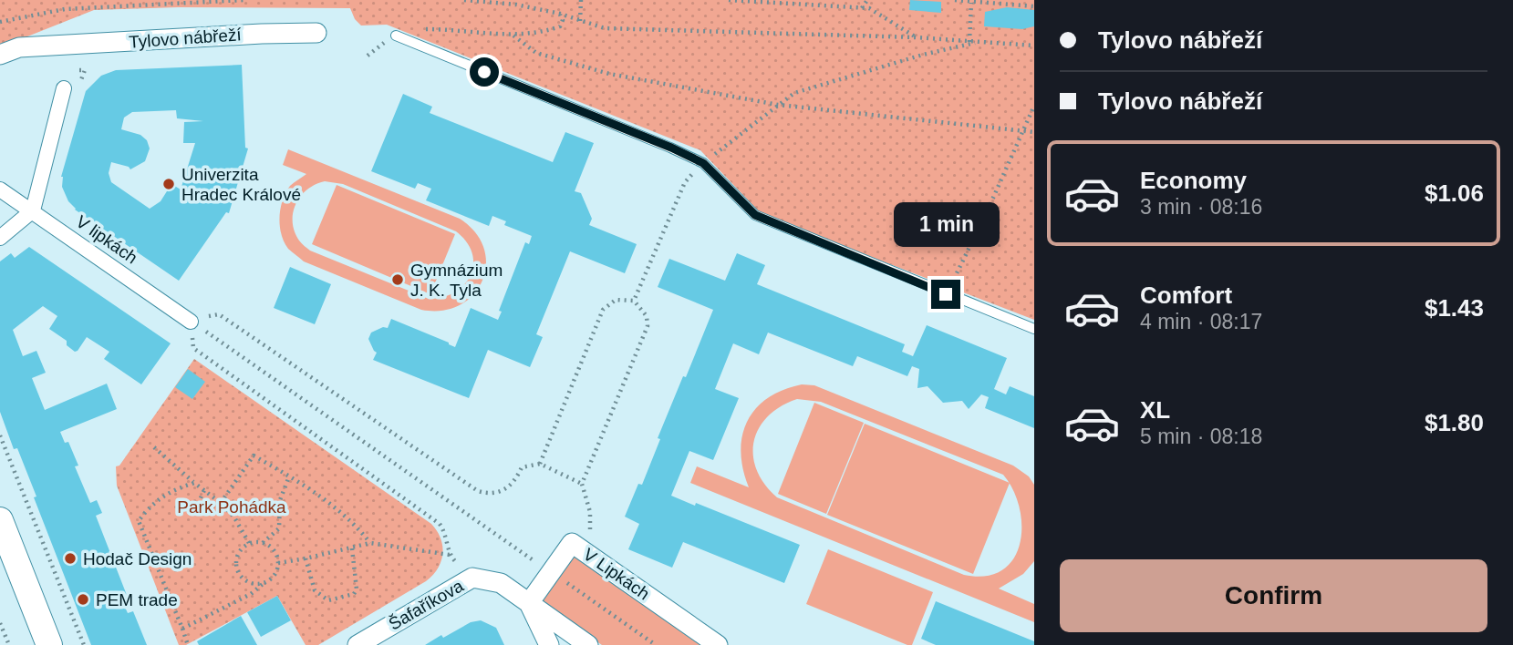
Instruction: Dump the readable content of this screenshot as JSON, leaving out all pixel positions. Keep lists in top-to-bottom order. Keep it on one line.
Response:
{"streets":{"street":["Tylovo nábřeží","V lipkách","V Lipkách","Šafaříkova"]},"crossings":[["V Lipkách","Šafaříkova"]],"parks":["Park Pohádka"],"places":["Univerzita Hradec Králové","Gymnázium J. K. Tyla","Hodač Design","PEM trade"],"page":{"banner":["Tylovo nábřeží","Tylovo nábřeží"],"list":[{"name":"Economy","note":"3 min · 08:16","value":"$1.06"},{"name":"Comfort","note":"4 min · 08:17","value":"$1.43"},{"name":"XL","note":"5 min · 08:18","value":"$1.80"}],"bubble":"1 min","buttons":"Confirm"}}
